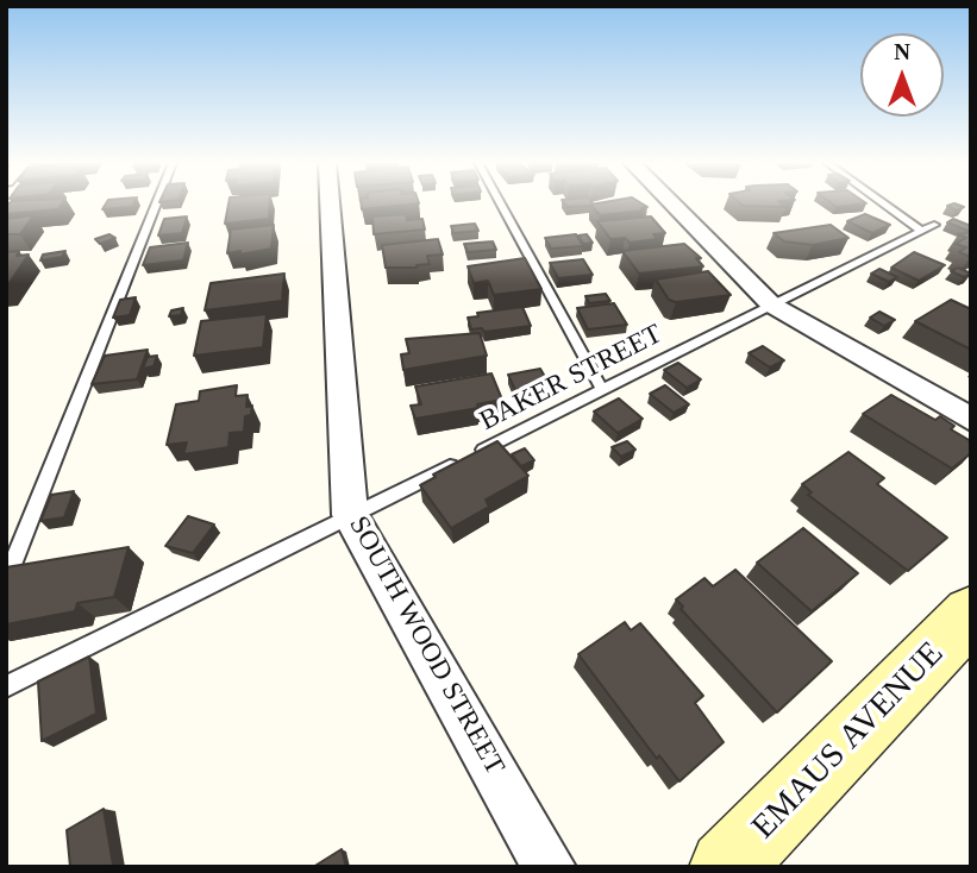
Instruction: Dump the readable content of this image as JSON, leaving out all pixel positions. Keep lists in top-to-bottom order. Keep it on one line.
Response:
{"streets":{"main road":["EMAUS AVENUE"],"street":["SOUTH WOOD STREET"],"lane":["BAKER STREET"]},"crossings":[["BAKER STREET","SOUTH WOOD STREET"]],"north":"top"}
